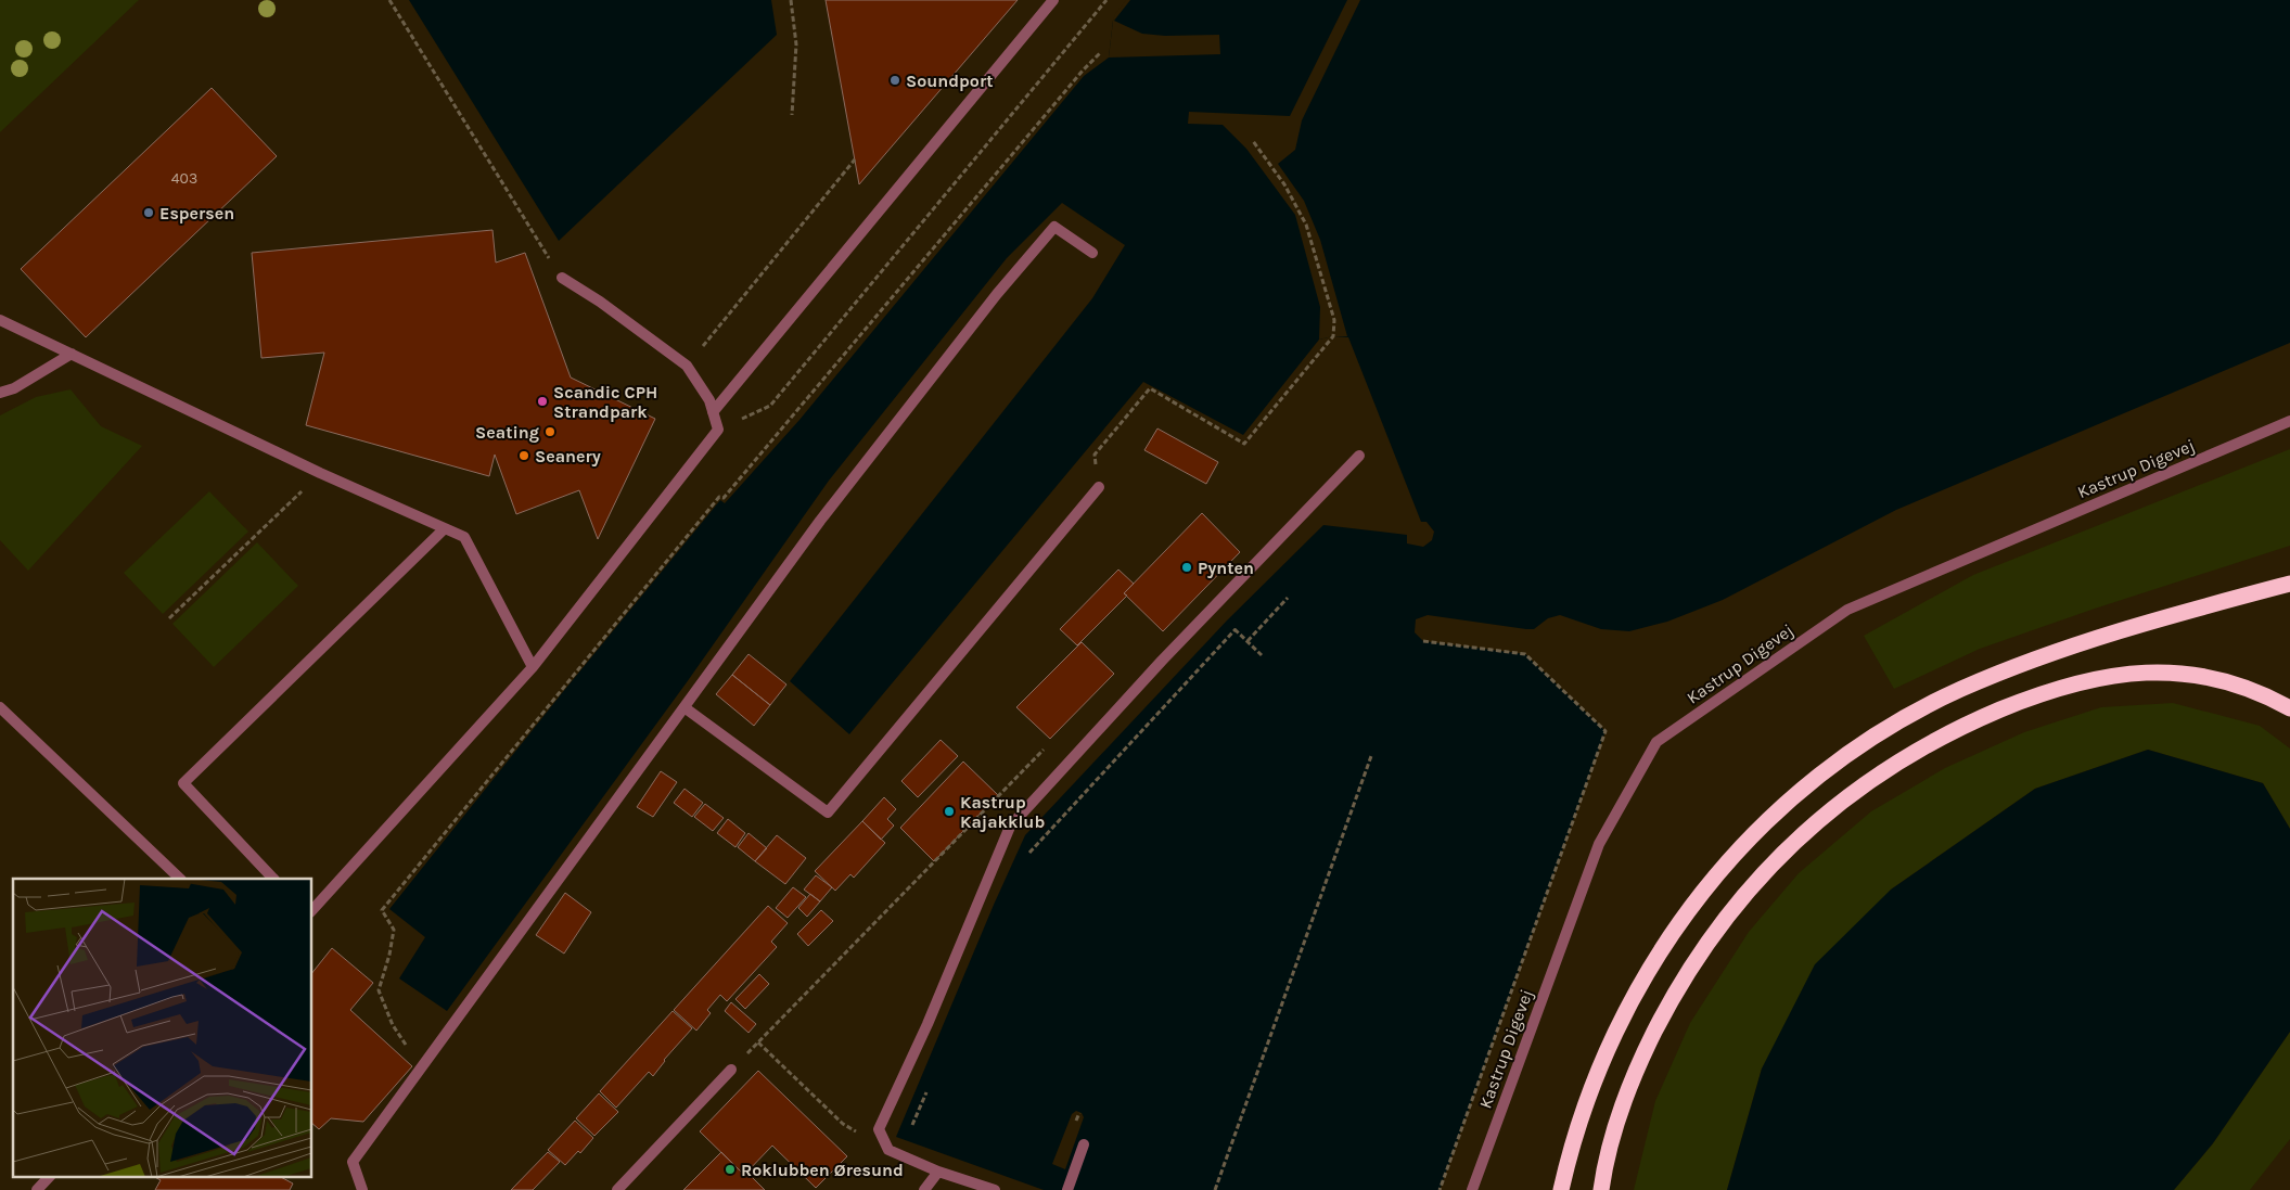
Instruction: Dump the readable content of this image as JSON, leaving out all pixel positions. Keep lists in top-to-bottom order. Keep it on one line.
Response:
{"streets":{"lane":["Kastrup Digevej"]},"places":["Soundport","Espersen","Scandic CPH Strandpark","Seating","Seanery","Pynten","Kastrup Kajakklub","Roklubben Øresund"],"house_numbers":["403"]}
